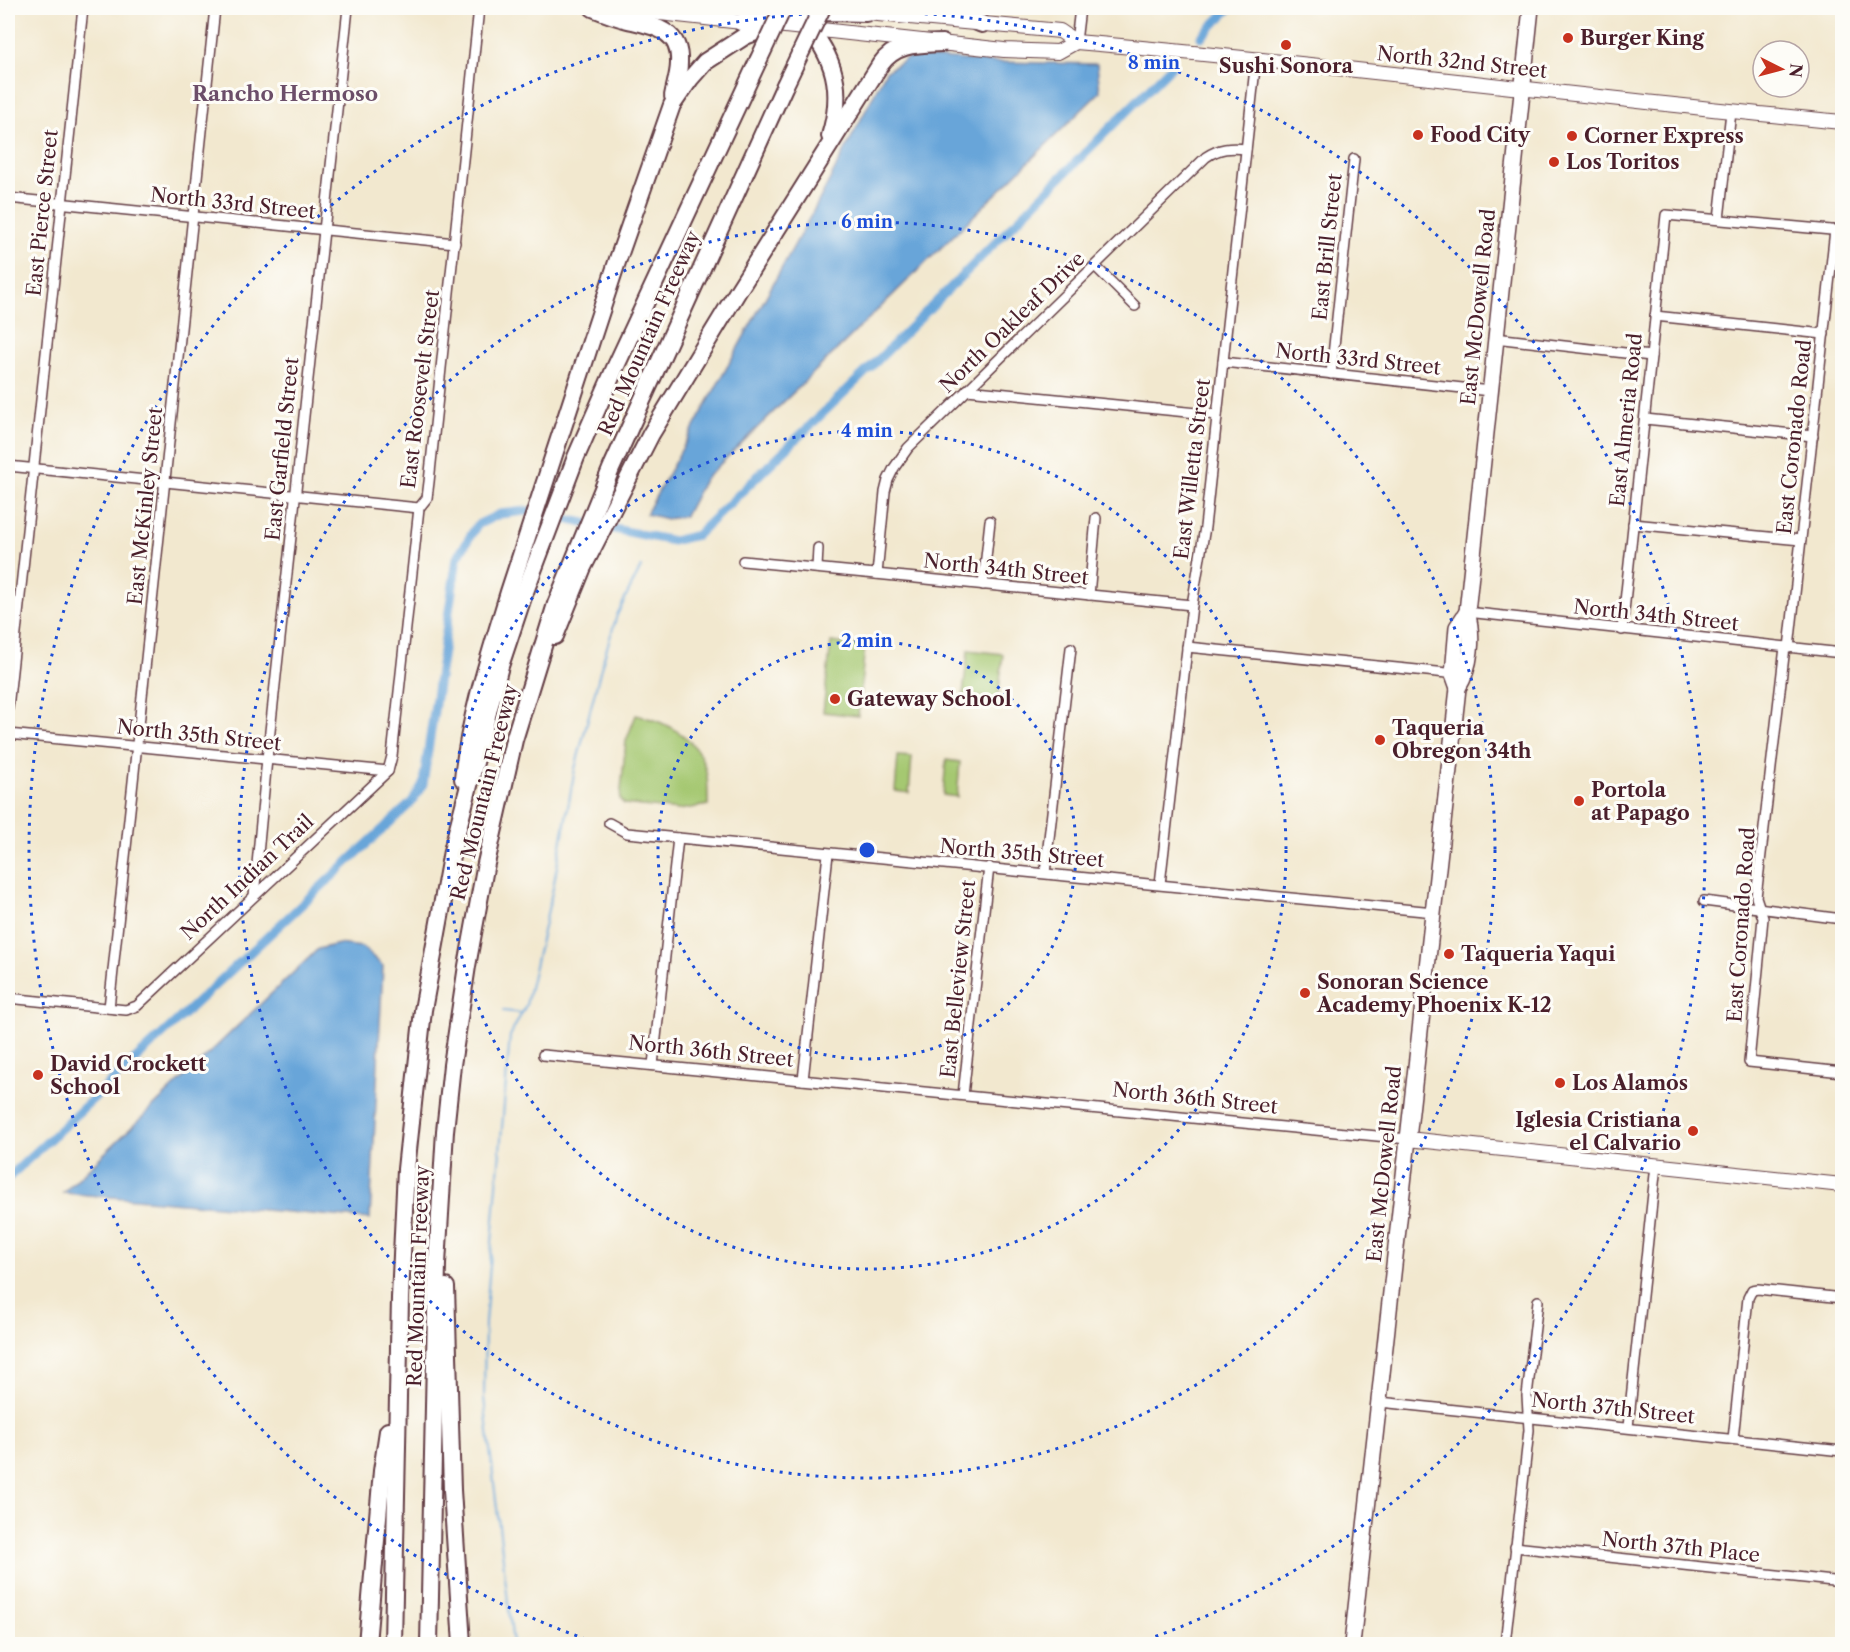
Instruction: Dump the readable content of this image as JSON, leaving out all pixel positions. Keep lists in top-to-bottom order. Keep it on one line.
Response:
{"streets":{"highway":["Red Mountain Freeway"],"main road":["North 32nd Street","East McDowell Road","North 36th Street"],"street":["North 33rd Street","East Pierce Street","East Brill Street","North Oakleaf Drive","East Roosevelt Street","East Almeria Road","East Coronado Road","East Garfield Street","East Willetta Street","East McKinley Street","North 34th Street","North 35th Street","North Indian Trail","East Belleview Street","North 37th Street","North 37th Place"]},"crossings":[["North 32nd Street","East McDowell Road"],["North 32nd Street","Red Mountain Freeway"],["North 32nd Street","East Willetta Street"],["North 33rd Street","East Pierce Street"],["North 33rd Street","East Brill Street"],["North 33rd Street","East McDowell Road"],["North 33rd Street","East Roosevelt Street"],["North 33rd Street","East Garfield Street"],["North 33rd Street","East Willetta Street"],["North 33rd Street","East McKinley Street"],["East McDowell Road","North 34th Street"],["East McDowell Road","North 35th Street"],["East McDowell Road","North 36th Street"],["East McDowell Road","North 37th Street"],["North Oakleaf Drive","East Willetta Street"],["North Oakleaf Drive","North 34th Street"],["East Roosevelt Street","North 35th Street"],["East Roosevelt Street","North Indian Trail"],["East Almeria Road","North 34th Street"],["East Coronado Road","North 34th Street"],["East Garfield Street","North 35th Street"],["East Garfield Street","North Indian Trail"],["East Willetta Street","North 34th Street"],["East Willetta Street","North 35th Street"],["East McKinley Street","North 35th Street"],["East McKinley Street","North Indian Trail"],["North 35th Street","North Indian Trail"],["North 35th Street","East Belleview Street"],["East Belleview Street","North 36th Street"]],"districts":["Rancho Hermoso"],"places":["Burger King","Sushi Sonora","Food City","Corner Express","Los Toritos","Gateway School","Taqueria Obregon 34th","Portola at Papago","Taqueria Yaqui","Sonoran Science Academy Phoenix K-12","David Crockett School","Los Alamos","Iglesia Cristiana el Calvario"],"north":"right","rings":["8 min","6 min","4 min","2 min"]}
